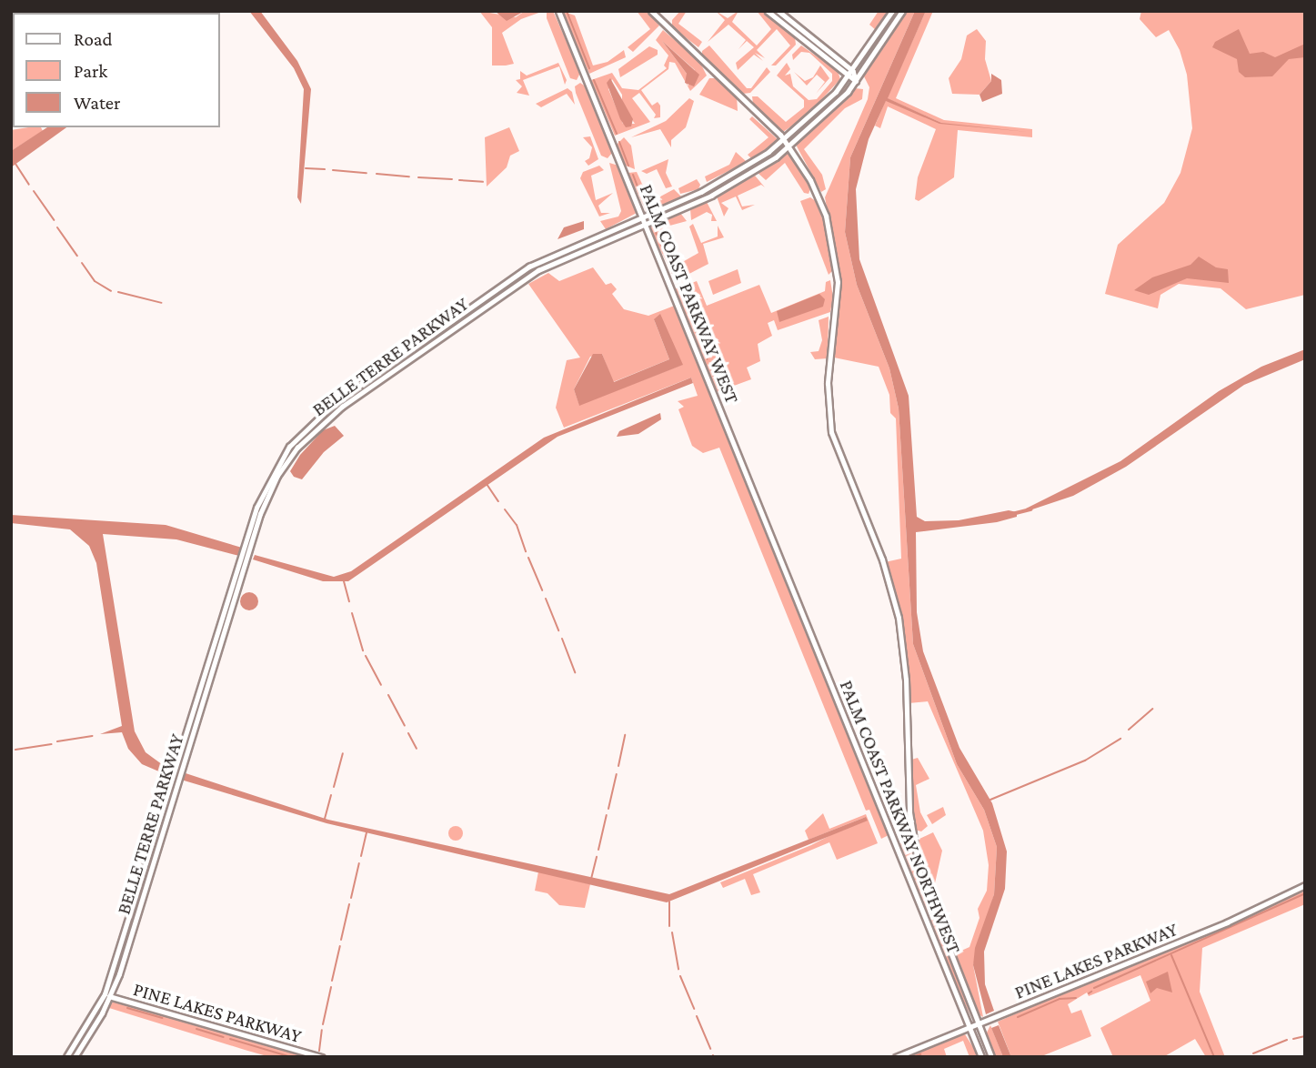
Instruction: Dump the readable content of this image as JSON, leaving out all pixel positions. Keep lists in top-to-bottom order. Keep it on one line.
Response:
{"streets":{"main road":["PALM COAST PARKWAY WEST","BELLE TERRE PARKWAY","PALM COAST PARKWAY NORTHWEST","PINE LAKES PARKWAY"]},"crossings":[["PALM COAST PARKWAY WEST","BELLE TERRE PARKWAY"],["PALM COAST PARKWAY WEST","PALM COAST PARKWAY NORTHWEST"],["BELLE TERRE PARKWAY","PINE LAKES PARKWAY"],["PALM COAST PARKWAY NORTHWEST","PINE LAKES PARKWAY"]],"legend":["Road","Park","Water"]}
